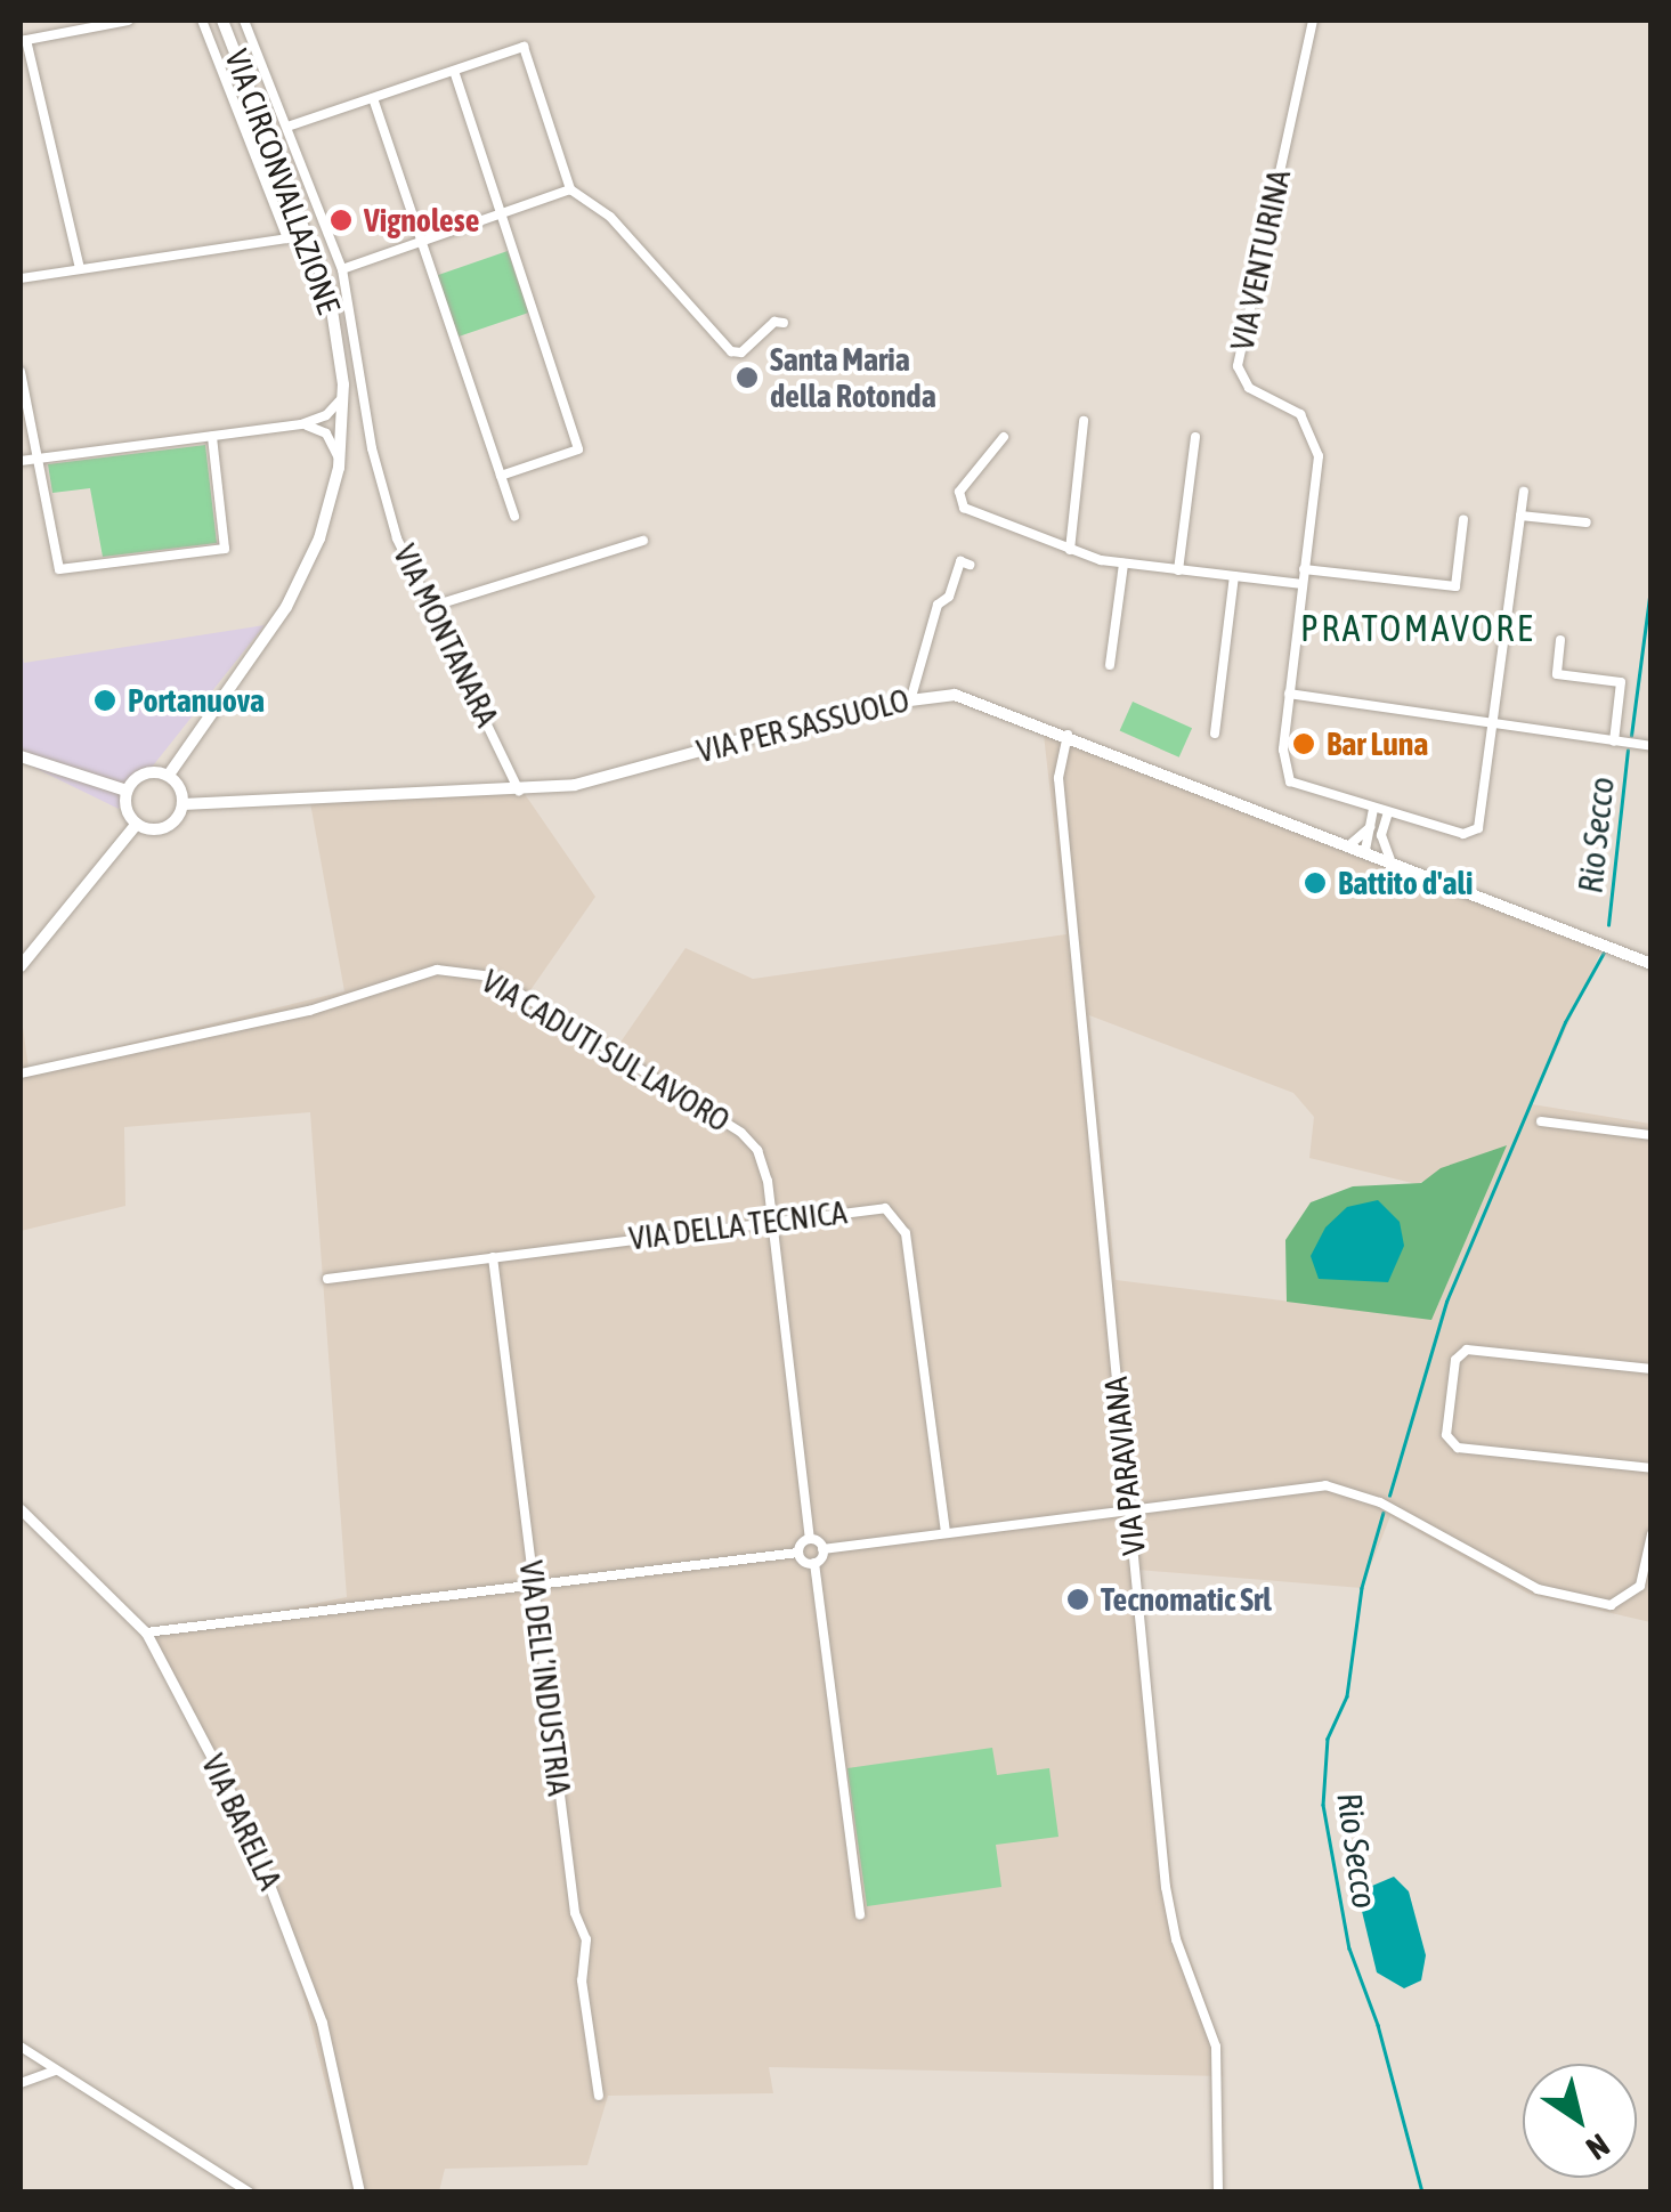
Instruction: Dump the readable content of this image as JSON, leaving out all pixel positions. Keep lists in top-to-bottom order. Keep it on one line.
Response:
{"streets":{"main road":["VIA CIRCONVALLAZIONE","VIA PER SASSUOLO"],"street":["VIA VENTURINA","VIA MONTANARA","VIA CADUTI SUL LAVORO","VIA DELLA TECNICA","VIA PARAVIANA","VIA DELL’INDUSTRIA","VIA BARELLA"]},"crossings":[["VIA CIRCONVALLAZIONE","VIA PER SASSUOLO"],["VIA MONTANARA","VIA PER SASSUOLO"],["VIA PER SASSUOLO","VIA PARAVIANA"],["VIA CADUTI SUL LAVORO","VIA DELLA TECNICA"],["VIA DELLA TECNICA","VIA DELL’INDUSTRIA"]],"districts":["PRATOMAVORE"],"water":["Rio Secco"],"places":["Vignolese","Santa Maria della Rotonda","Portanuova","Bar Luna","Battito d'ali","Tecnomatic Srl"],"north":"bottom right"}
